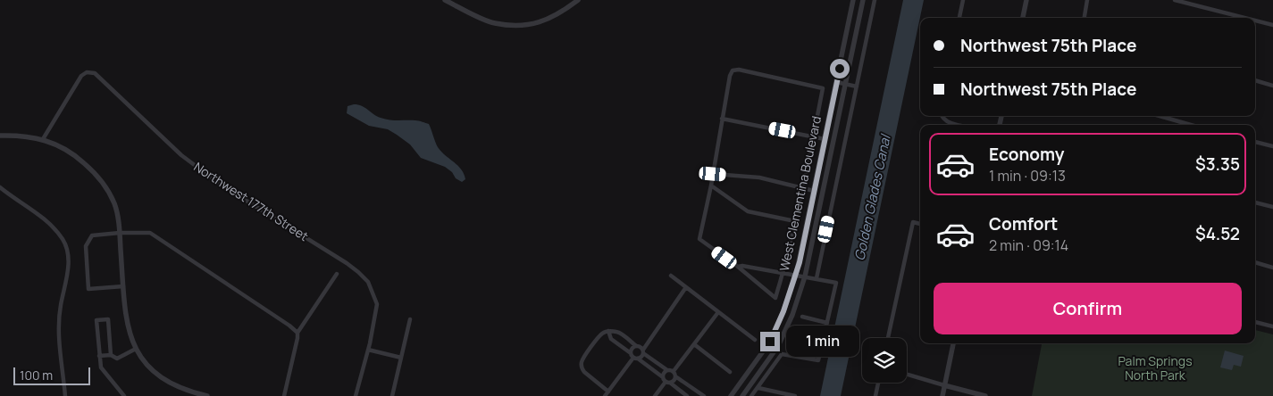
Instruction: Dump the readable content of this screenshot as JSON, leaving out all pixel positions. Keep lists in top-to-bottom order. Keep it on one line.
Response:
{"streets":{"street":["West Clementina Boulevard","Northwest 177th Street"]},"water":["Golden Glades Canal"],"parks":["Palm Springs North Park"],"scale_bar":"100 m","page":{"banner":["Northwest 75th Place","Northwest 75th Place"],"list":[{"name":"Economy","note":"1 min · 09:13","value":"$3.35"},{"name":"Comfort","note":"2 min · 09:14","value":"$4.52"}],"buttons":"Confirm","bubble":"1 min","scale":"100 m"}}
